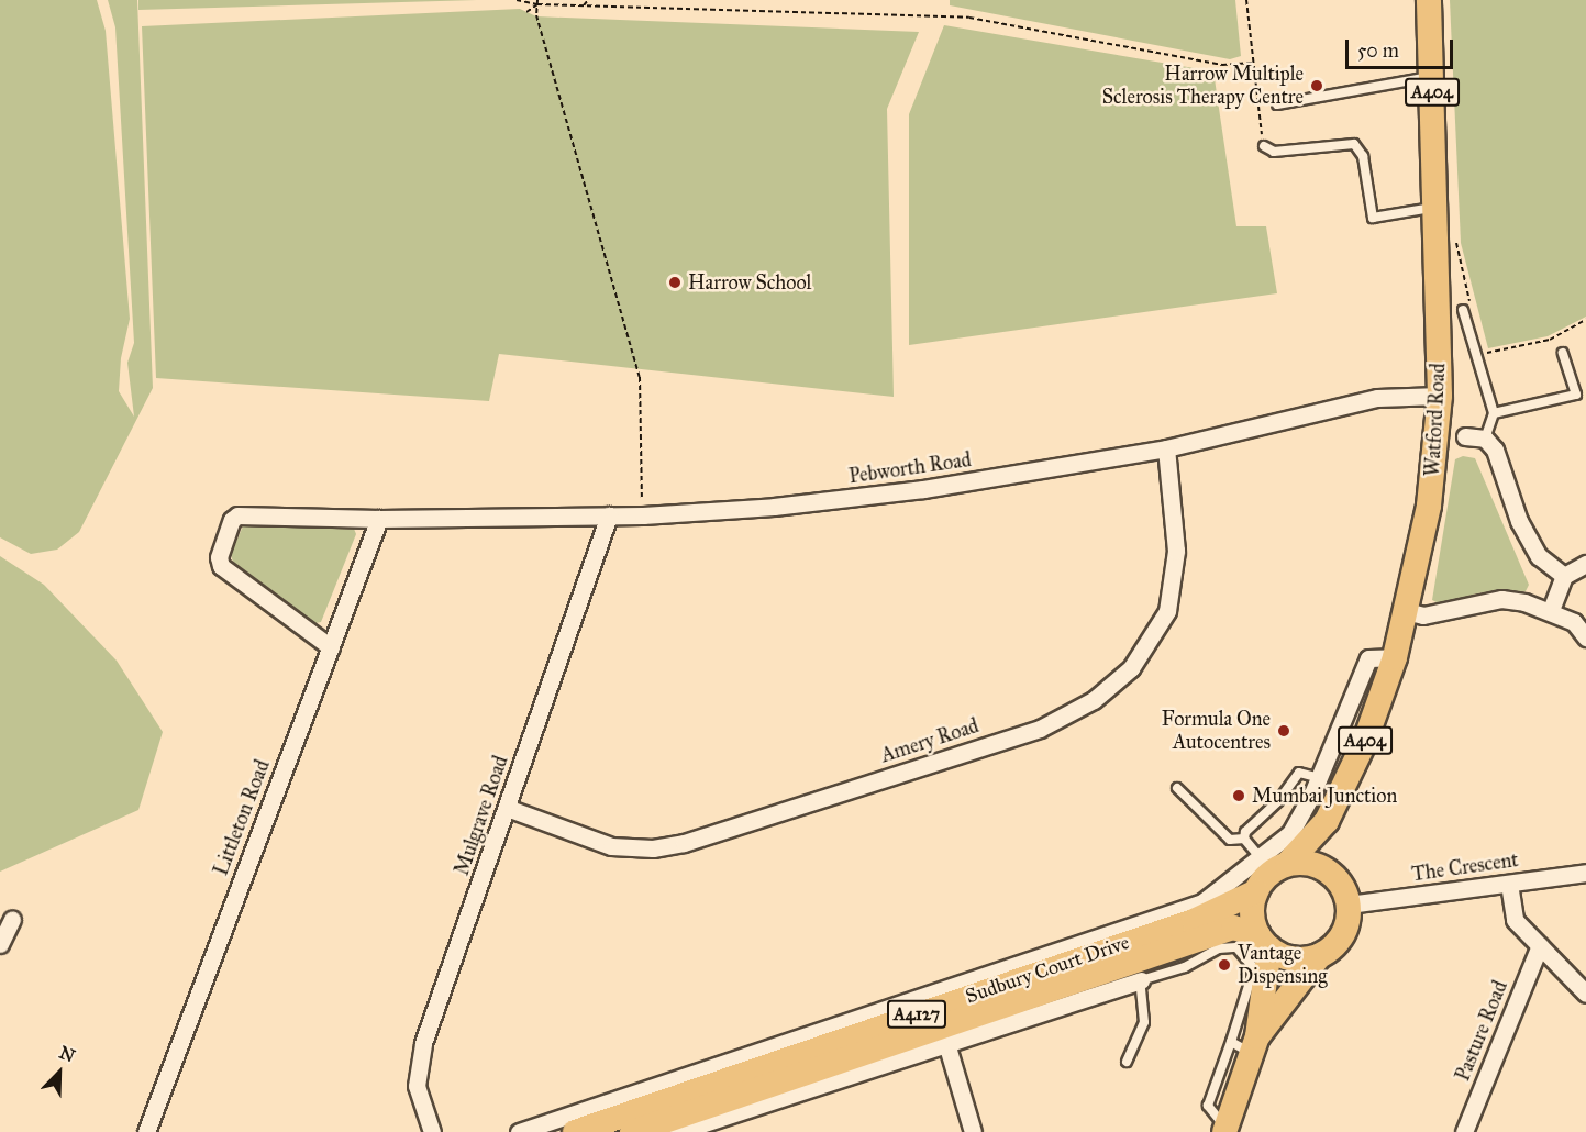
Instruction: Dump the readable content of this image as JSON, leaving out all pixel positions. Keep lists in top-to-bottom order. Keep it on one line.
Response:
{"streets":{"main road":["A404","Watford Road","Sudbury Court Drive","A4127"],"street":["Pebworth Road","Amery Road","Mulgrave Road","Littleton Road","The Crescent","Pasture Road"]},"crossings":[["Watford Road","Pebworth Road"],["Watford Road","The Crescent"],["Watford Road","Sudbury Court Drive"],["Pebworth Road","Amery Road"],["Pebworth Road","Mulgrave Road"],["Pebworth Road","Littleton Road"],["Amery Road","Mulgrave Road"],["The Crescent","Sudbury Court Drive"]],"places":["Harrow Multiple Sclerosis Therapy Centre","Harrow School","Formula One Autocentres","Mumbai Junction","Vantage Dispensing"],"scale_bar":"50 m","north":"top right"}
